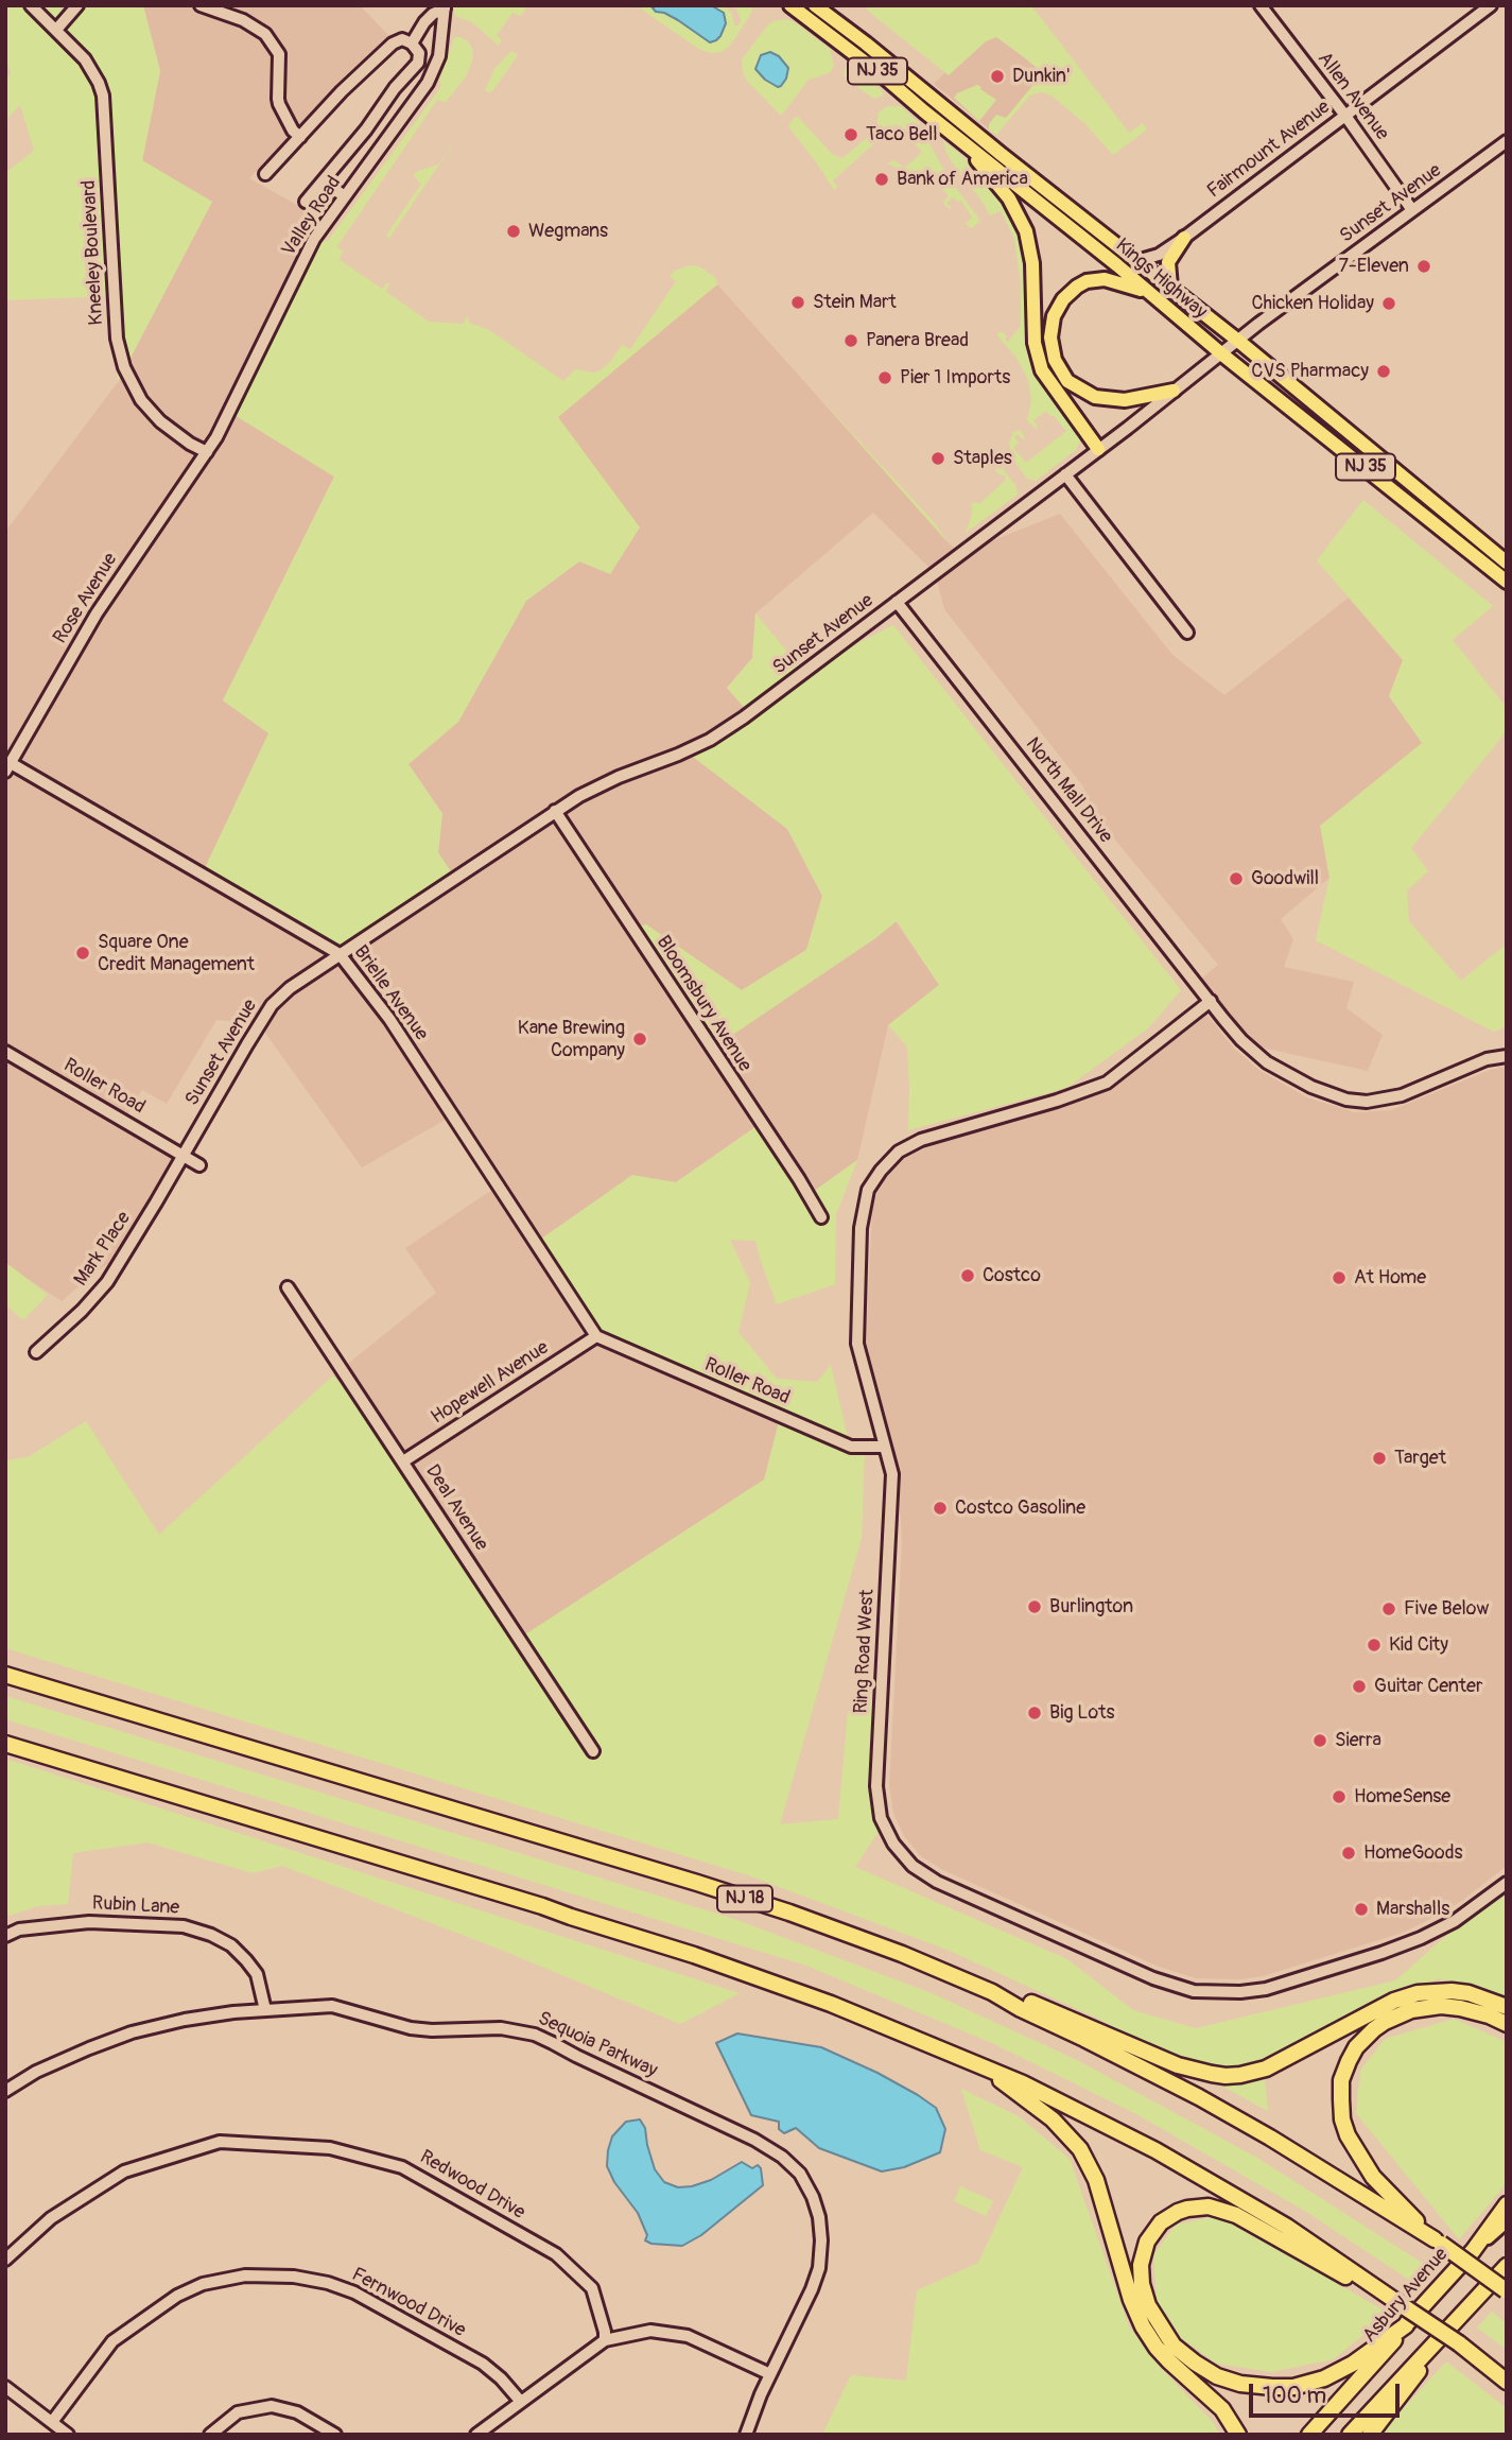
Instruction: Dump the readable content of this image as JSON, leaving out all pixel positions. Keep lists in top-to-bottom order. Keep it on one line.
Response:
{"streets":{"highway":["NJ 18","Asbury Avenue"],"main road":["NJ 35","Kings Highway"],"street":["Allen Avenue","Fairmount Avenue","Sunset Avenue","Valley Road","Kneeley Boulevard","Rose Avenue","North Mall Drive","Brielle Avenue","Bloomsbury Avenue","Roller Road","Mark Place","Hopewell Avenue","Deal Avenue","Ring Road West","Rubin Lane","Sequoia Parkway","Redwood Drive","Fernwood Drive"]},"crossings":[["Allen Avenue","Fairmount Avenue"],["Allen Avenue","Sunset Avenue"],["Fairmount Avenue","Kings Highway"],["Sunset Avenue","Kings Highway"],["Sunset Avenue","North Mall Drive"],["Sunset Avenue","Brielle Avenue"],["Sunset Avenue","Bloomsbury Avenue"],["Sunset Avenue","Roller Road"],["Sunset Avenue","Mark Place"],["Valley Road","Kneeley Boulevard"],["Valley Road","Rose Avenue"],["Kneeley Boulevard","Rose Avenue"],["Rose Avenue","Brielle Avenue"],["North Mall Drive","Ring Road West"],["Brielle Avenue","Roller Road"],["Brielle Avenue","Hopewell Avenue"],["Roller Road","Mark Place"],["Roller Road","Hopewell Avenue"],["Roller Road","Ring Road West"],["Hopewell Avenue","Deal Avenue"],["Rubin Lane","Sequoia Parkway"]],"places":["Dunkin'","Taco Bell","Bank of America","Wegmans","7-Eleven","Stein Mart","Chicken Holiday","Panera Bread","CVS Pharmacy","Pier 1 Imports","Staples","Goodwill","Square One Credit Management","Kane Brewing Company","Costco","At Home","Target","Costco Gasoline","Burlington","Five Below","Kid City","Guitar Center","Big Lots","Sierra","HomeSense","HomeGoods","Marshalls"],"scale_bar":"100 m"}
